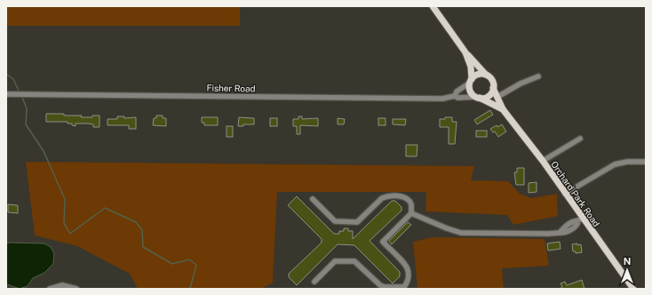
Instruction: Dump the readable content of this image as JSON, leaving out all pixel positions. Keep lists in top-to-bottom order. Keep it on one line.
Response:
{"streets":{"main road":["Orchard Park Road"],"street":["Fisher Road"]},"crossings":[["Fisher Road","Orchard Park Road"]],"north":"top"}
